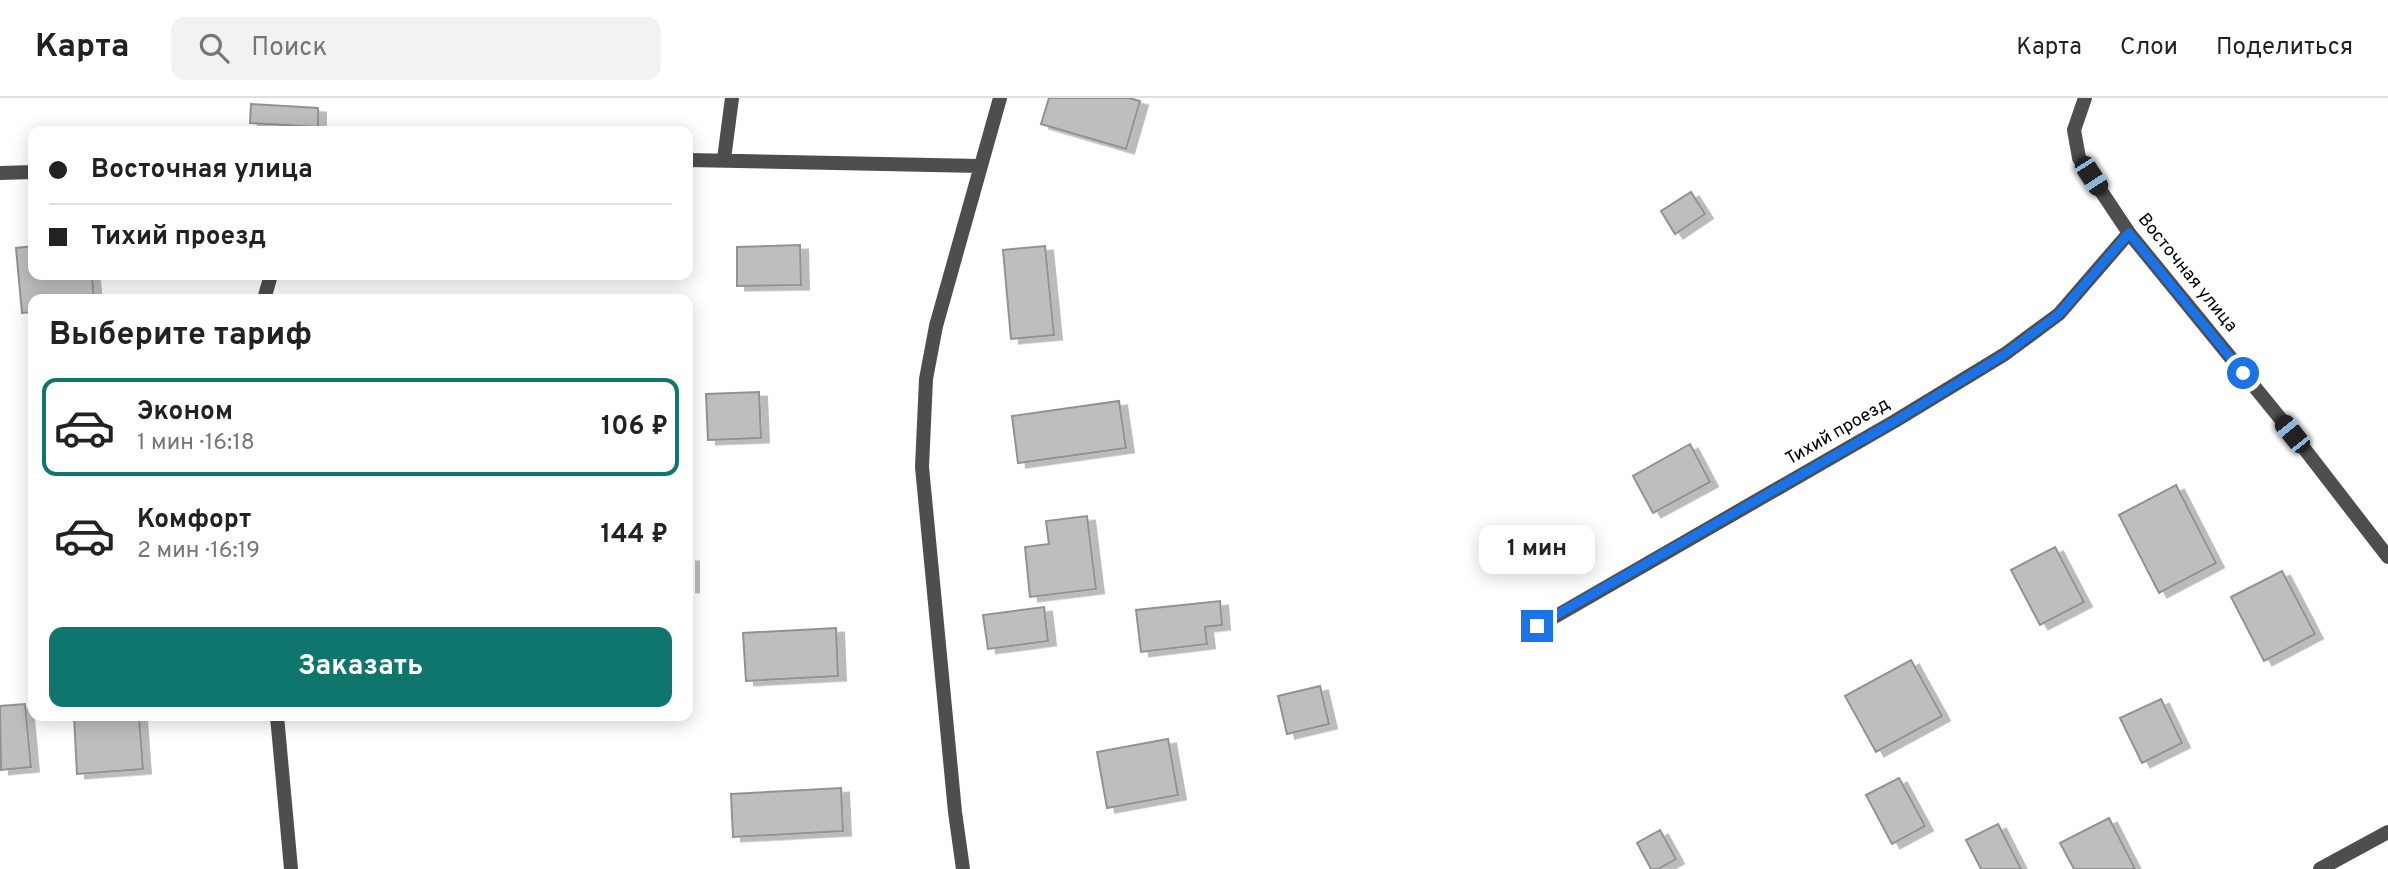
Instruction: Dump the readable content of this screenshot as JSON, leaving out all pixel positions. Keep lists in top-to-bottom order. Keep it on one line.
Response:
{"streets":{"street":["Восточная улица","Тихий проезд"]},"crossings":[["Восточная улица","Тихий проезд"]],"page":{"header":"Карта","search":"Поиск","nav":["Карта","Слои","Поделиться"],"banner":["Восточная улица","Тихий проезд"],"heading":"Выберите тариф","list":[{"name":"Эконом","note":"1 мин · 16:18","value":"106 ₽"},{"name":"Комфорт","note":"2 мин · 16:19","value":"144 ₽"}],"bubble":"1 мин","buttons":"Заказать"}}
